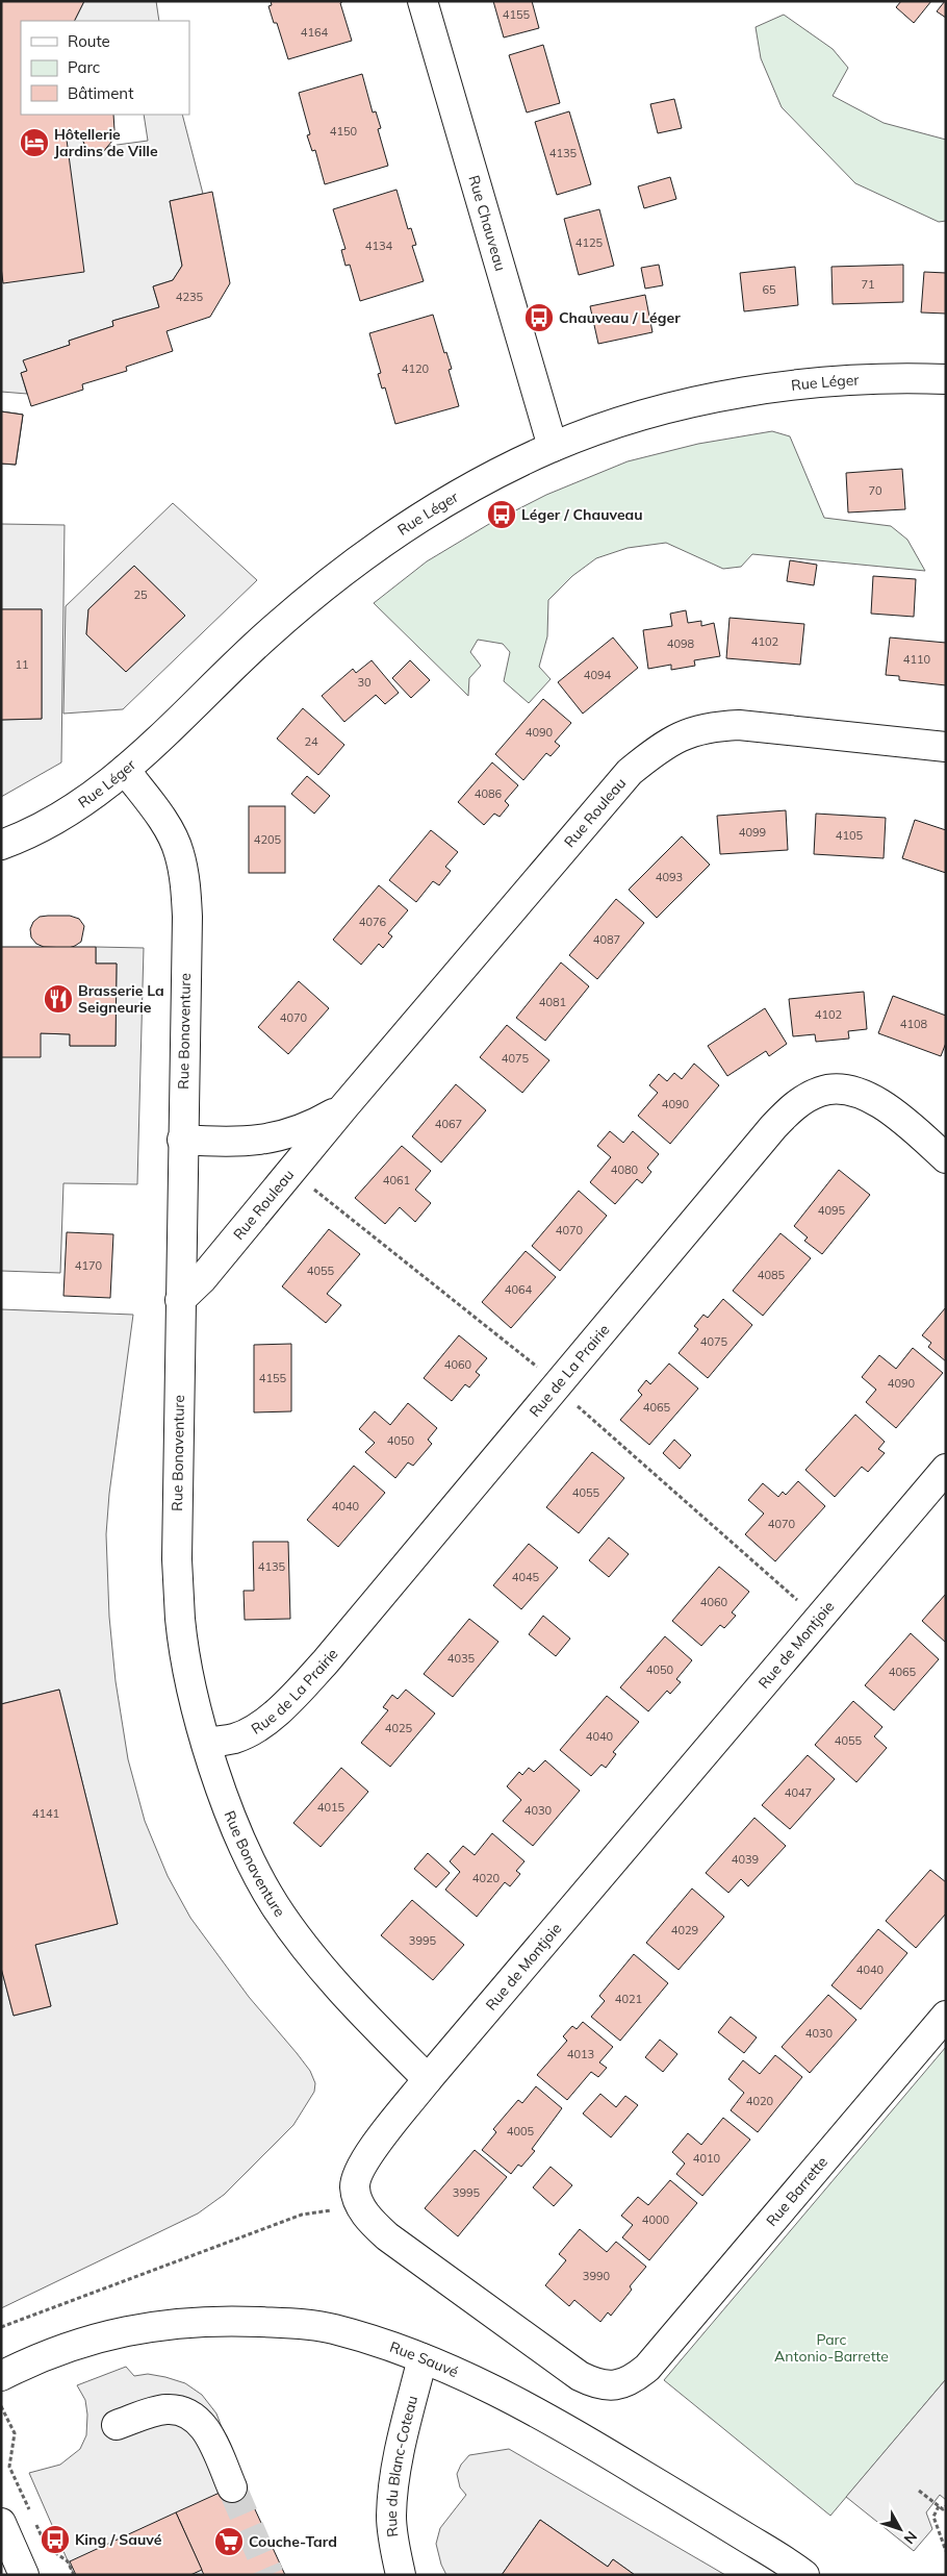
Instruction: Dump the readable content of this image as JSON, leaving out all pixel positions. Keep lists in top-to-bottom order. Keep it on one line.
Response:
{"streets":{"street":["Rue Chauveau","Rue Léger","Rue Rouleau","Rue Bonaventure","Rue de La Prairie","Rue de Montjoie","Rue Barrette","Rue Sauvé","Rue du Blanc-Coteau"]},"crossings":[["Rue Chauveau","Rue Léger"],["Rue Léger","Rue Bonaventure"],["Rue Rouleau","Rue Bonaventure"],["Rue Bonaventure","Rue de La Prairie"],["Rue Bonaventure","Rue de Montjoie"],["Rue de Montjoie","Rue Barrette"],["Rue Sauvé","Rue du Blanc-Coteau"]],"parks":["Parc Antonio-Barrette"],"places":{"hotel":["Hôtellerie Jardins de Ville"],"bus stop":["Chauveau / Léger","Léger / Chauveau","King / Sauvé"],"restaurant":["Brasserie La Seigneurie"],"supermarket":["Couche-Tard"]},"house_numbers":["4155","4164","4150","4135","4125","4134","71","65","4235","4120","70","25","4102","4098","4110","11","4094","30","4090","24","4086","4099","4105","4205","4093","4076","4087","4081","4102","4070","4108","4075","4090","4067","4080","4061","4095","4070","4170","4055","4085","4064","4075","4060","4155","4090","4065","4050","4055","4040","4070","4135","4045","4060","4035","4050","4065","4025","4040","4055","4047","4015","4030","4141","4039","4020","4029","3995","4040","4021","4030","4013","4020","4005","4010","3995","4000","3990"],"legend":["Route","Parc","Bâtiment"],"north":"bottom right"}
